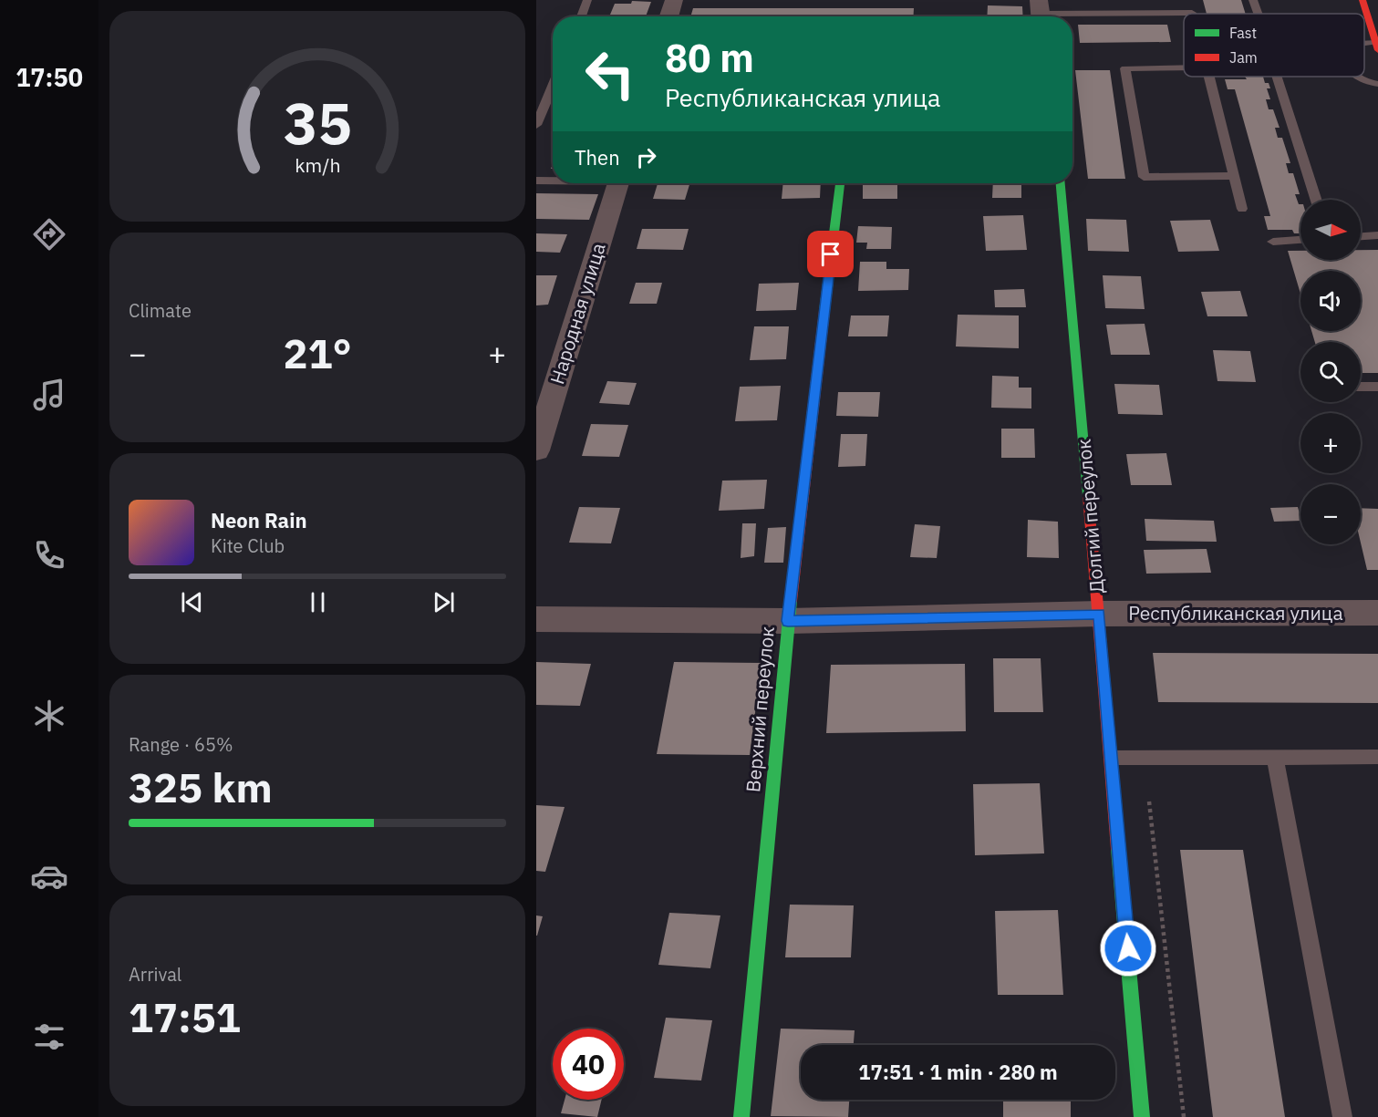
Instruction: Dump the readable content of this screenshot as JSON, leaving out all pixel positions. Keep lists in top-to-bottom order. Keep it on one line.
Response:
{"streets":{"street":["Народная улица","Долгий переулок","Республиканская улица","Верхний переулок"]},"crossings":[["Долгий переулок","Республиканская улица"],["Республиканская улица","Верхний переулок"]],"legend":["Fast","Jam"],"north":"right","page":{"tabs":"17:50","turn":["80 m","Республиканская улица"],"then":"Then","map_buttons":["+","−"],"tile":["Climate",["Range · 65%","325 km"],["Arrival","17:51"]],"heat":["−","21°","+"],"song":["Neon Rain","Kite Club"],"limit":"40","trip":"17:51 · 1 min · 280 m","gauge":["35","km/h"]}}
